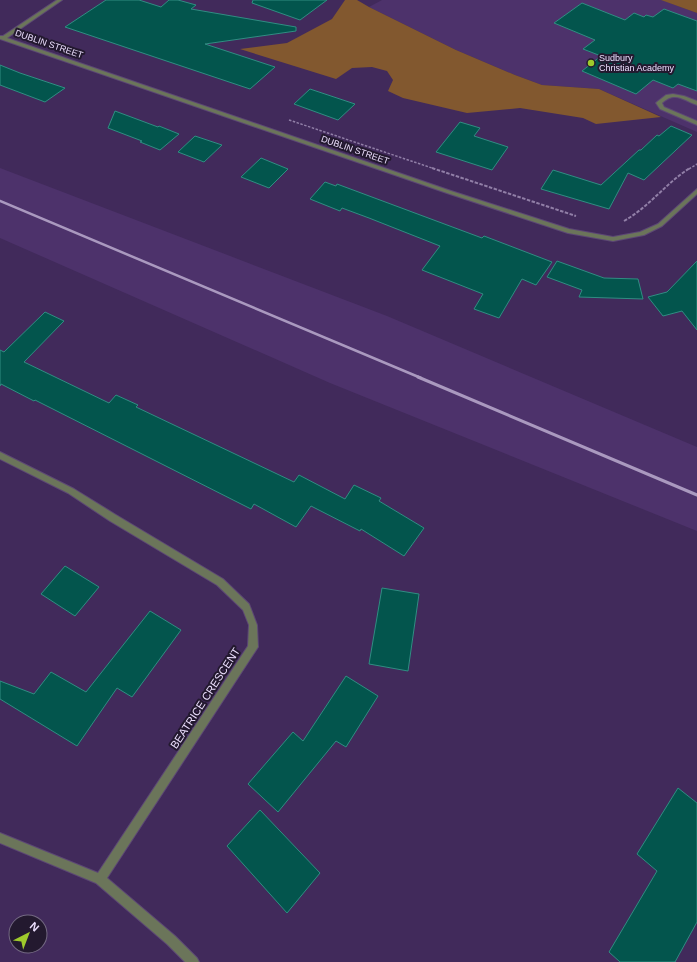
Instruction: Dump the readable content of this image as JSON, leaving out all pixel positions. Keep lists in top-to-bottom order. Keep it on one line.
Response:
{"streets":{"street":["DUBLIN STREET","BEATRICE CRESCENT"]},"places":["Sudbury Christian Academy"],"north":"top right"}
